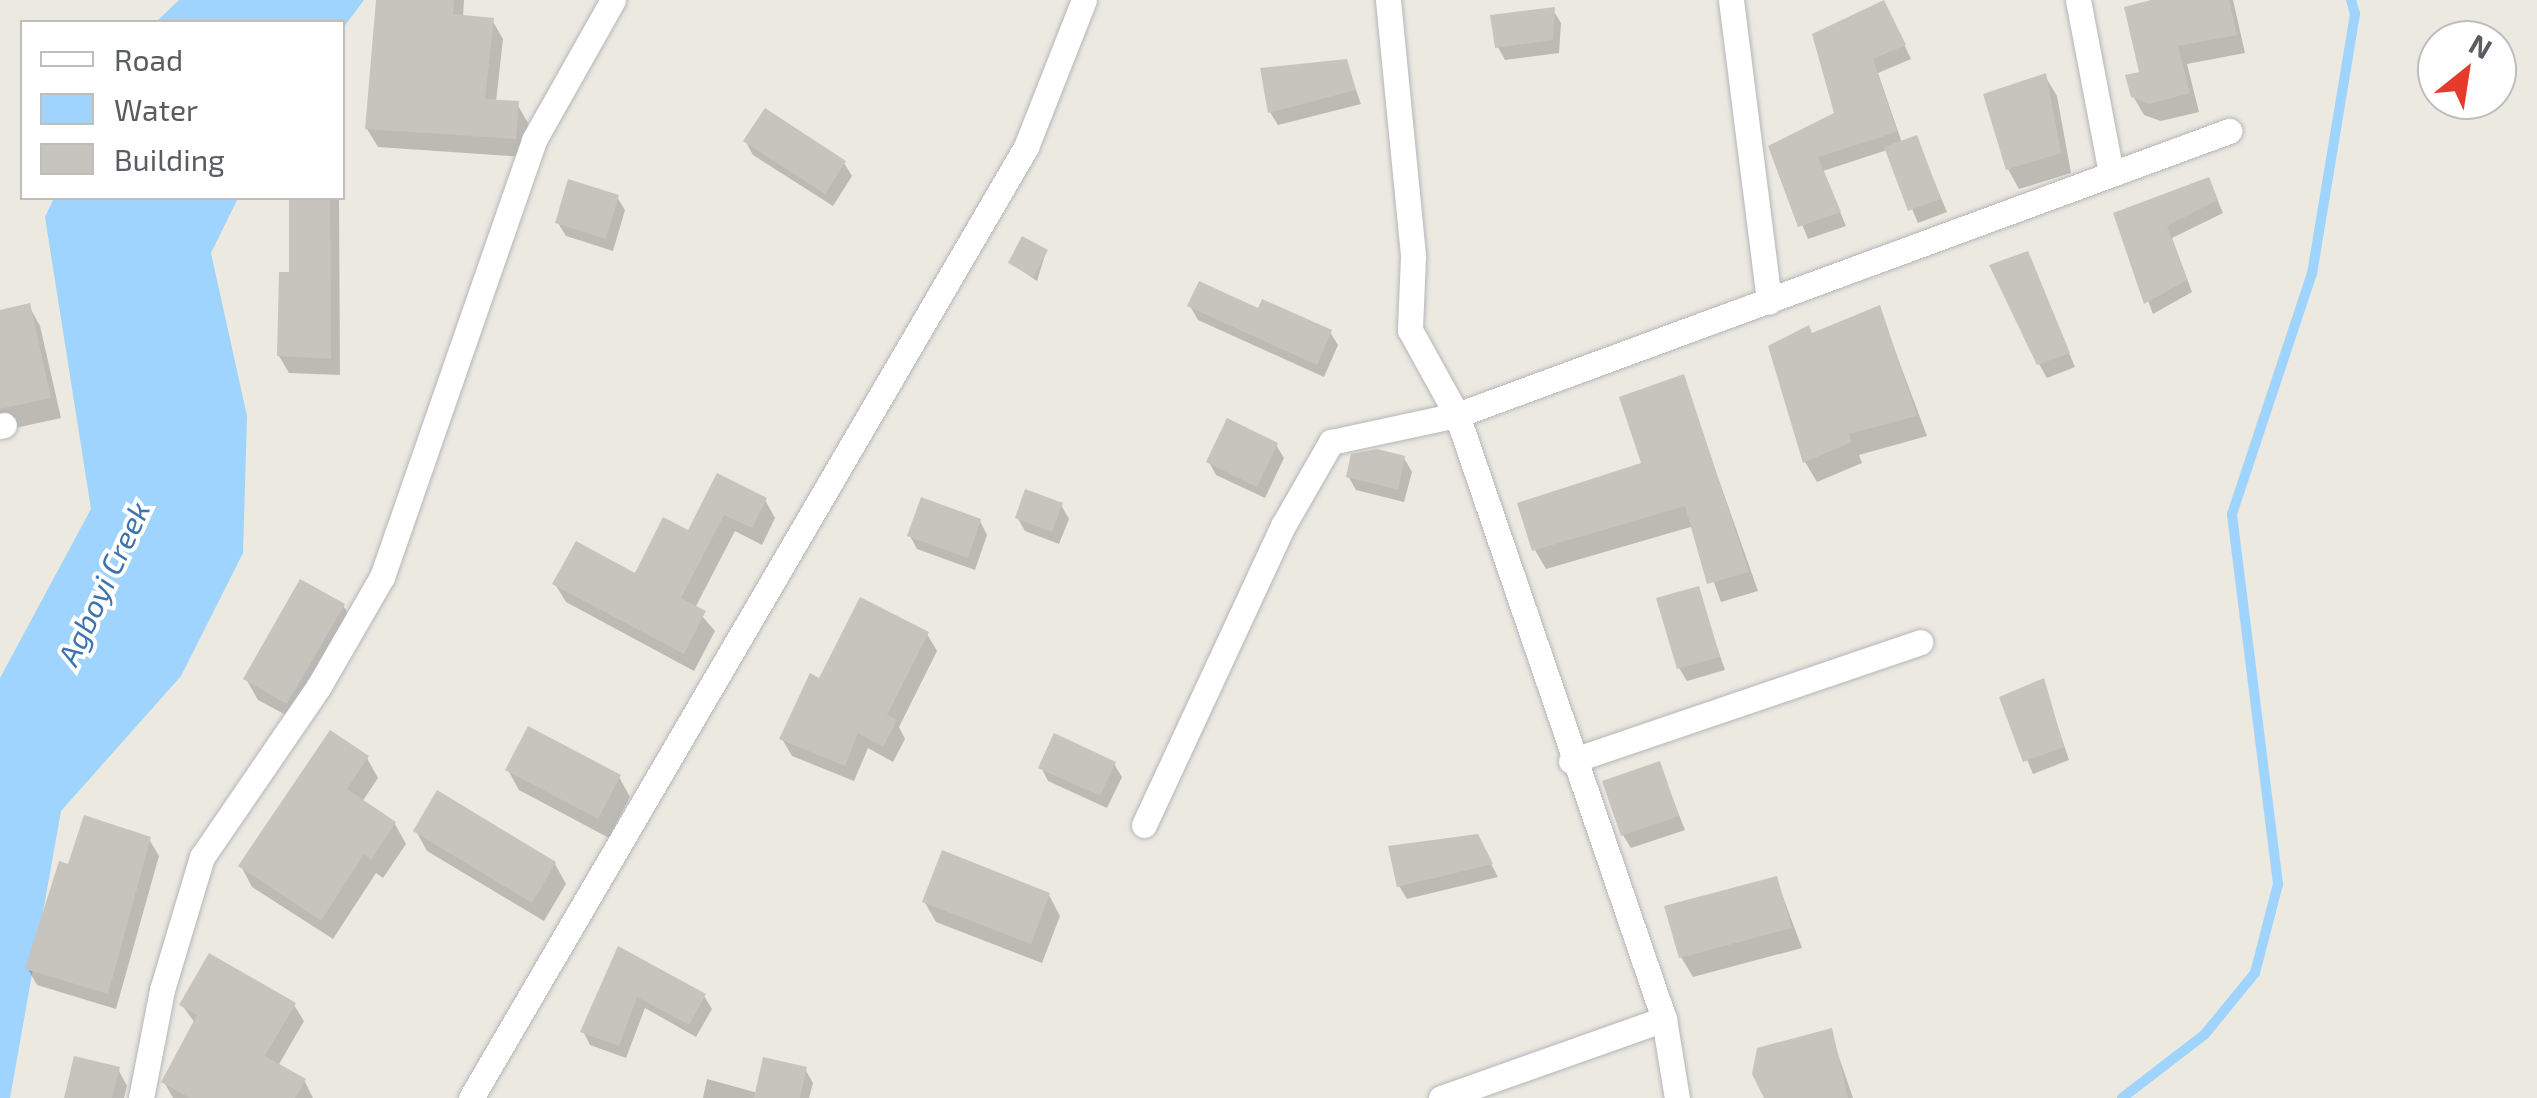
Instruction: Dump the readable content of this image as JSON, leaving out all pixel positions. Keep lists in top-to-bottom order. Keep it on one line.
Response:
{"water":["Agboyi Creek"],"legend":["Road","Water","Building"],"north":"top right"}
